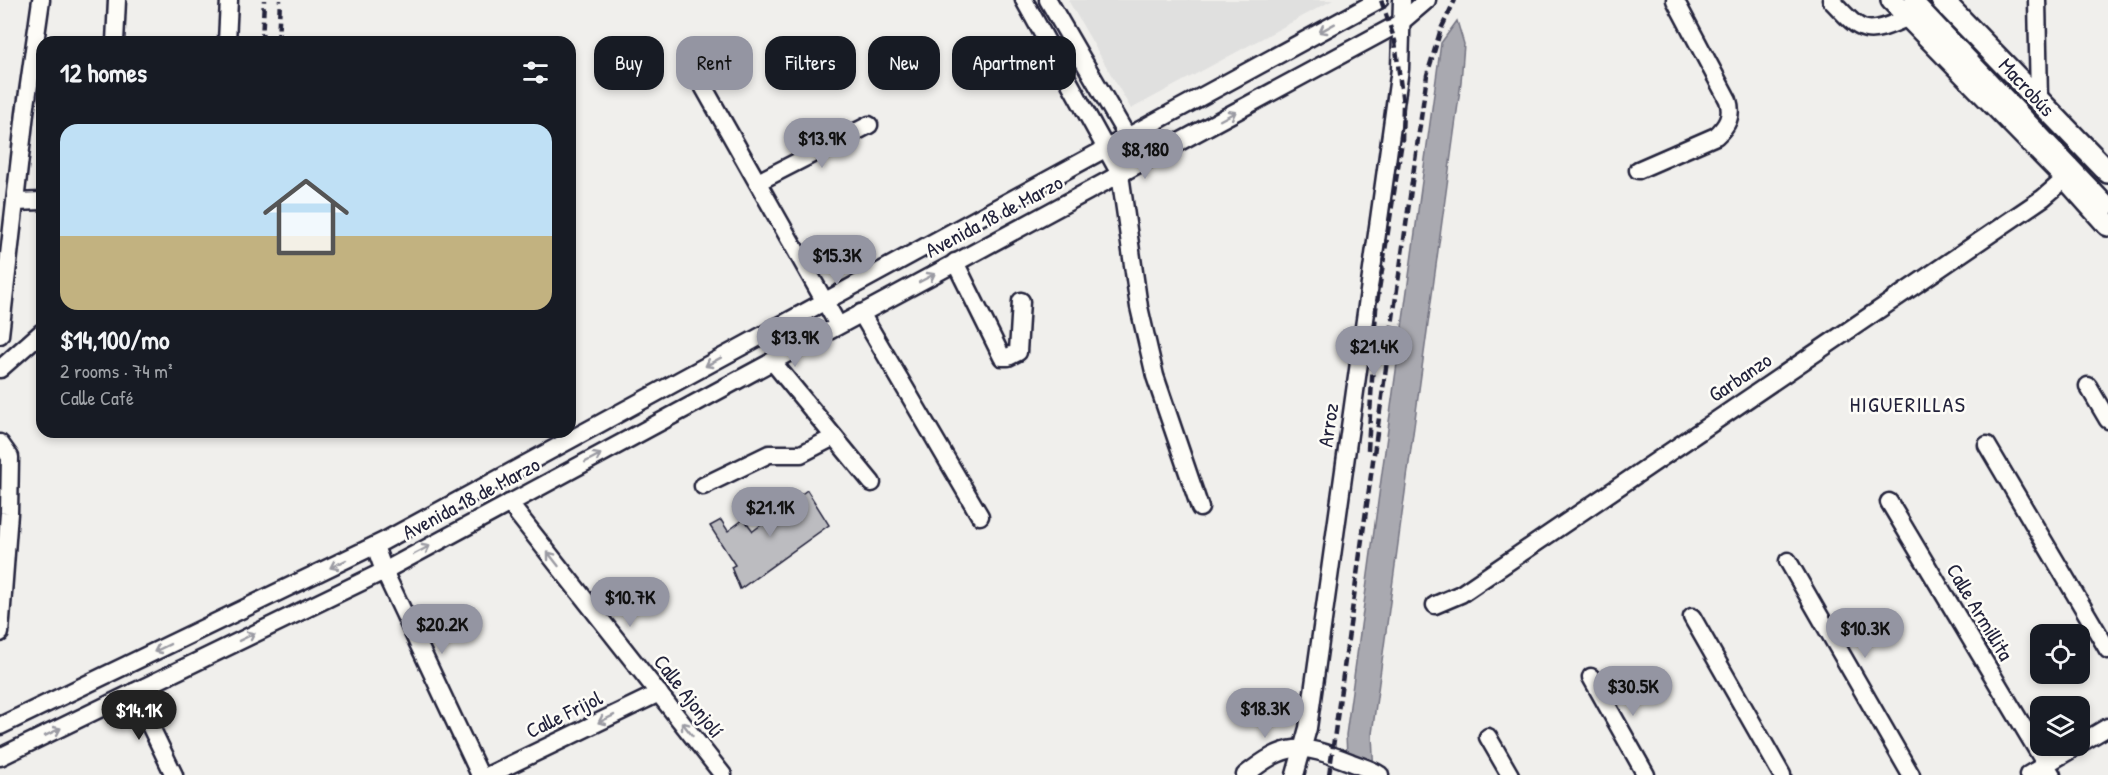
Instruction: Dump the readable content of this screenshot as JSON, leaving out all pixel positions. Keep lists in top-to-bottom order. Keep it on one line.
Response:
{"streets":{"street":["Macrobús","Avenida 18 de Marzo","Garbanzo","Arroz","Calle Armillita","Calle Ajonjolí","Calle Frijol"]},"crossings":[["Avenida 18 de Marzo","Arroz"],["Avenida 18 de Marzo","Calle Ajonjolí"],["Calle Ajonjolí","Calle Frijol"]],"one_way":["Calle Ajonjolí","Calle Frijol"],"districts":["HIGUERILLAS"],"page":{"chip":["Buy","Rent","Filters","New","Apartment"],"heading":"12 homes","list":[{"name":"$14,100/mo","note":"2 rooms · 74 m² · Calle Café"}],"price":["$13.9K","$8,180","$15.3K","$13.9K","$21.4K","$21.1K","$10.7K","$20.2K","$10.3K","$30.5K","$18.3K","$14.1K"]}}
